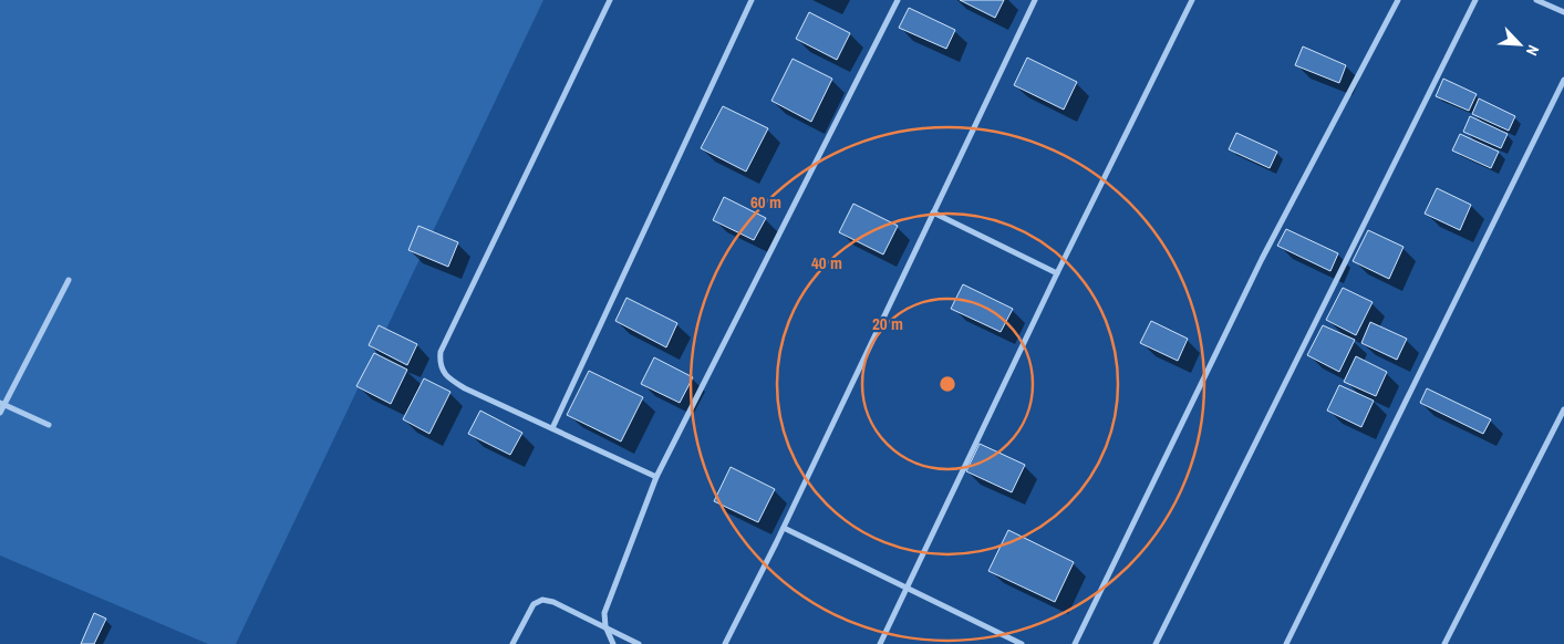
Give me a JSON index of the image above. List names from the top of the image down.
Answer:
{
  "north": "bottom right",
  "rings": ["60 m", "40 m", "20 m"]
}
